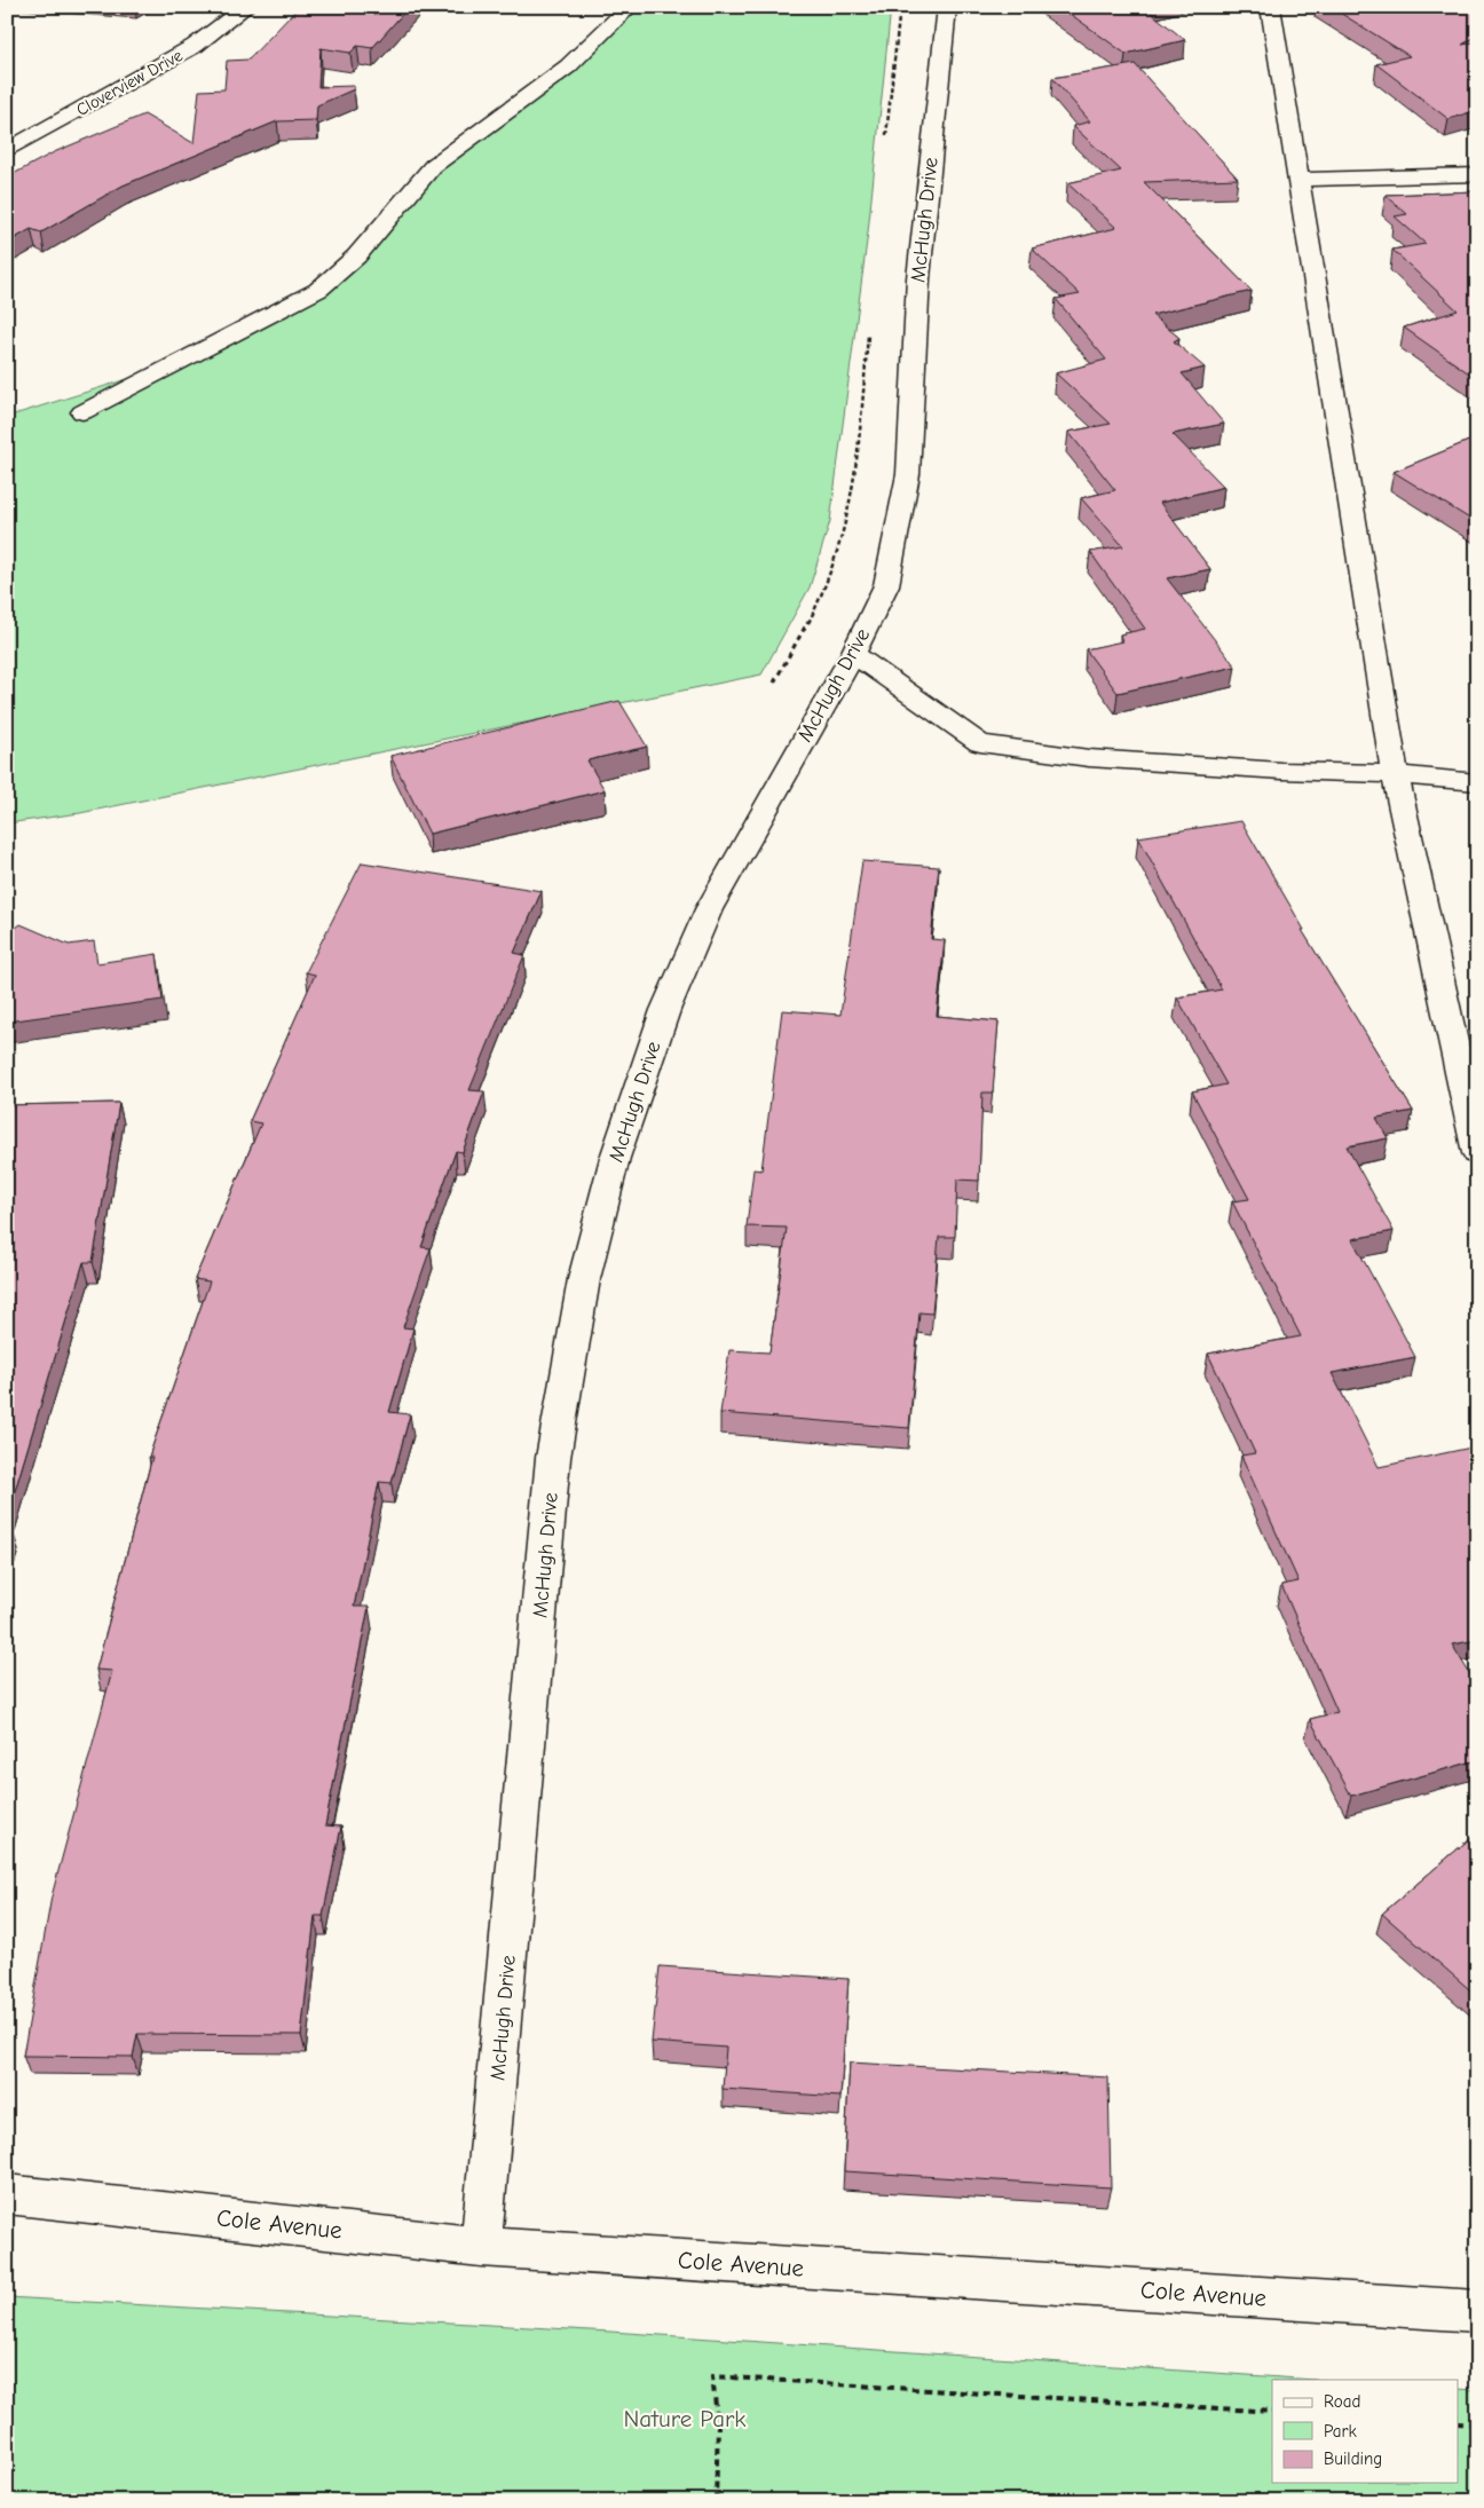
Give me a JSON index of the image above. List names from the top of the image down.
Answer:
{
  "streets": {
    "street": ["Cloverview Drive", "McHugh Drive", "Cole Avenue"]
  },
  "crossings": [
    ["McHugh Drive", "Cole Avenue"]
  ],
  "parks": ["Nature Park"],
  "legend": ["Road", "Park", "Building"]
}
